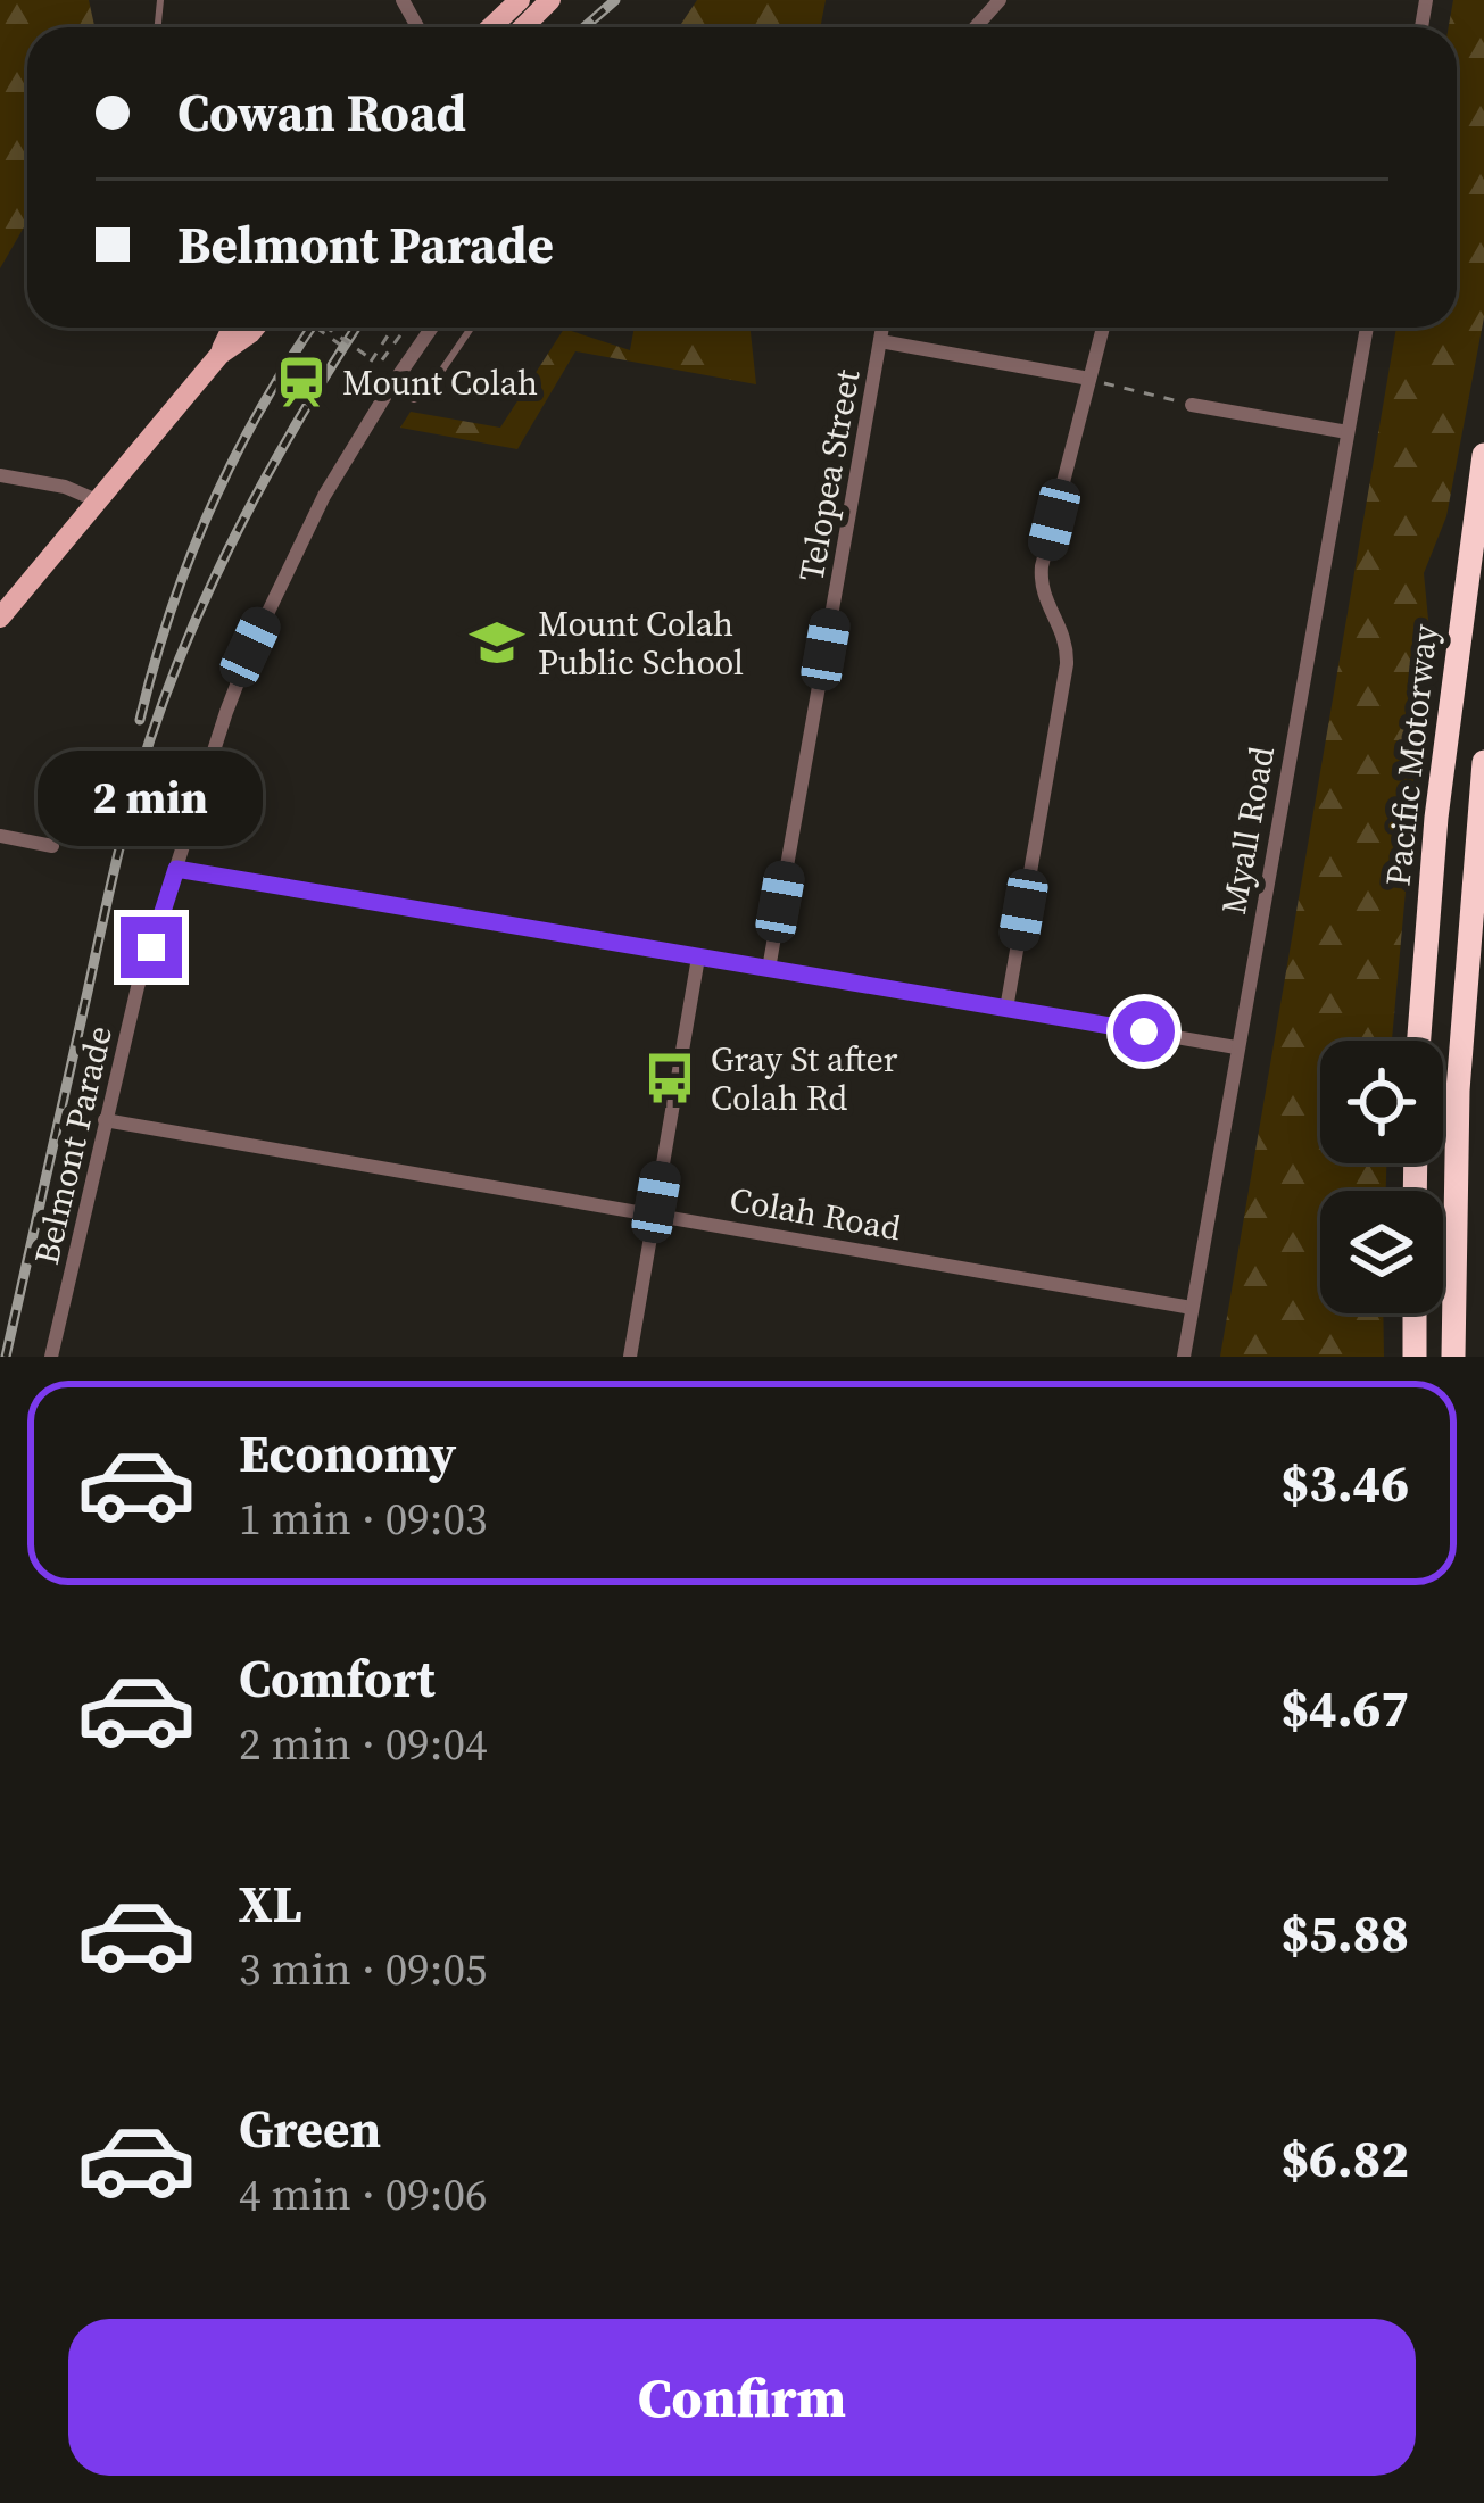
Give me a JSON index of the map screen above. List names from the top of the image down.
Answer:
{
  "streets": {
    "highway": ["Pacific Motorway"],
    "street": [
      "Telopea Street",
      "Myall Road",
      "Belmont Parade",
      "Colah Road"
    ]
  },
  "crossings": [
    ["Myall Road", "Colah Road"],
    ["Belmont Parade", "Colah Road"]
  ],
  "places": {
    "station": ["Mount Colah"],
    "school or university": ["Mount Colah Public School"],
    "bus stop": ["Gray St after Colah Rd"]
  },
  "page": {
    "banner": ["Cowan Road", "Belmont Parade"],
    "bubble": "2 min",
    "list": [
      {
        "name": "Economy",
        "note": "1 min · 09:03",
        "value": "$3.46"
      },
      {
        "name": "Comfort",
        "note": "2 min · 09:04",
        "value": "$4.67"
      },
      {
        "name": "XL",
        "note": "3 min · 09:05",
        "value": "$5.88"
      },
      {
        "name": "Green",
        "note": "4 min · 09:06",
        "value": "$6.82"
      }
    ],
    "buttons": "Confirm"
  }
}
